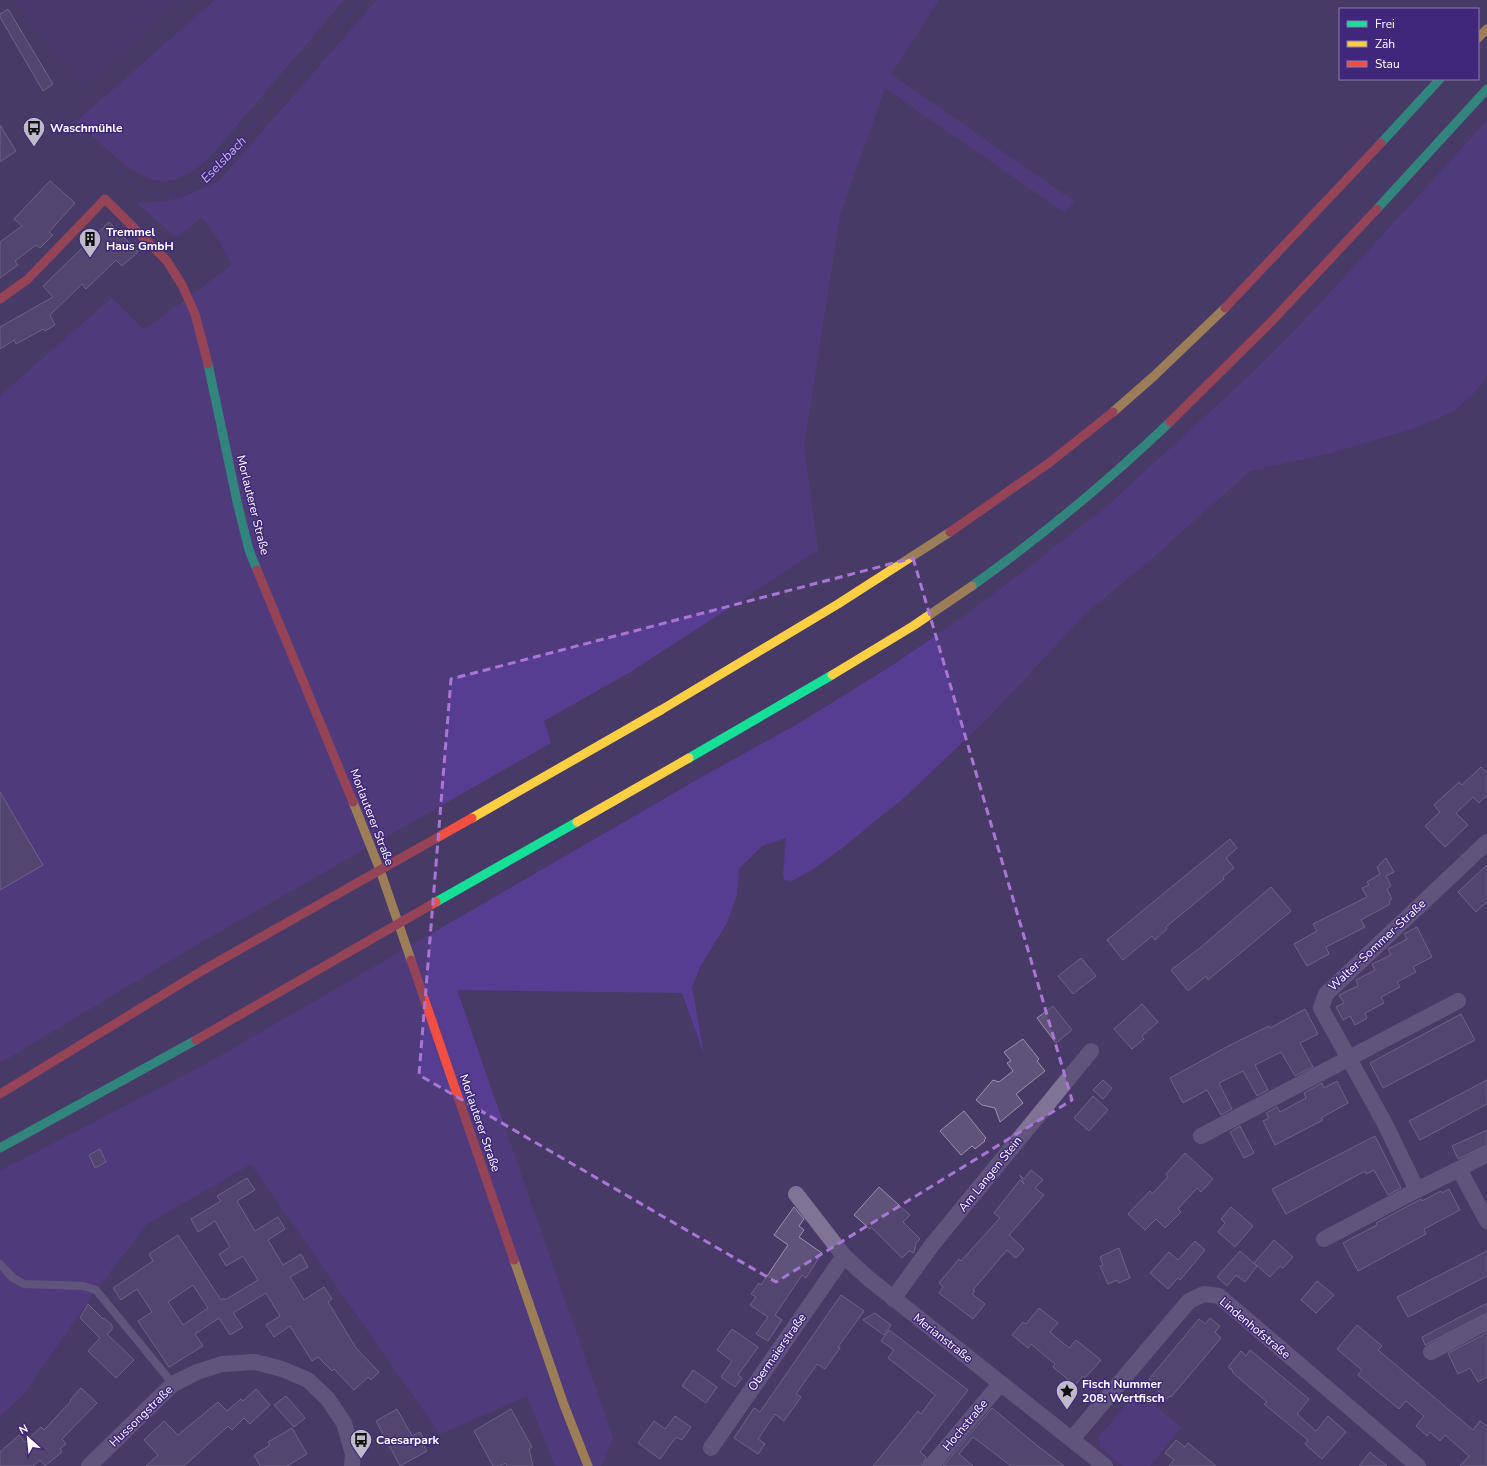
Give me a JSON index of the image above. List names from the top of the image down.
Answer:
{
  "streets": {
    "main road": ["Morlauterer Straße"],
    "street": [
      "Walter-Sommer-Straße",
      "Am Langen Stein",
      "Lindenhofstraße",
      "Merianstraße",
      "Obermaierstraße",
      "Hussongstraße",
      "Hochstraße"
    ]
  },
  "crossings": [
    ["Am Langen Stein", "Merianstraße"],
    ["Lindenhofstraße", "Merianstraße"],
    ["Merianstraße", "Obermaierstraße"],
    ["Merianstraße", "Hochstraße"]
  ],
  "water": ["Eselsbach"],
  "places": {
    "bus stop": ["Waschmühle", "Caesarpark"],
    "building": ["Tremmel Haus GmbH"],
    "place": ["Fisch Nummer 208: Wertfisch"]
  },
  "legend": ["Frei", "Zäh", "Stau"],
  "north": "top left"
}
